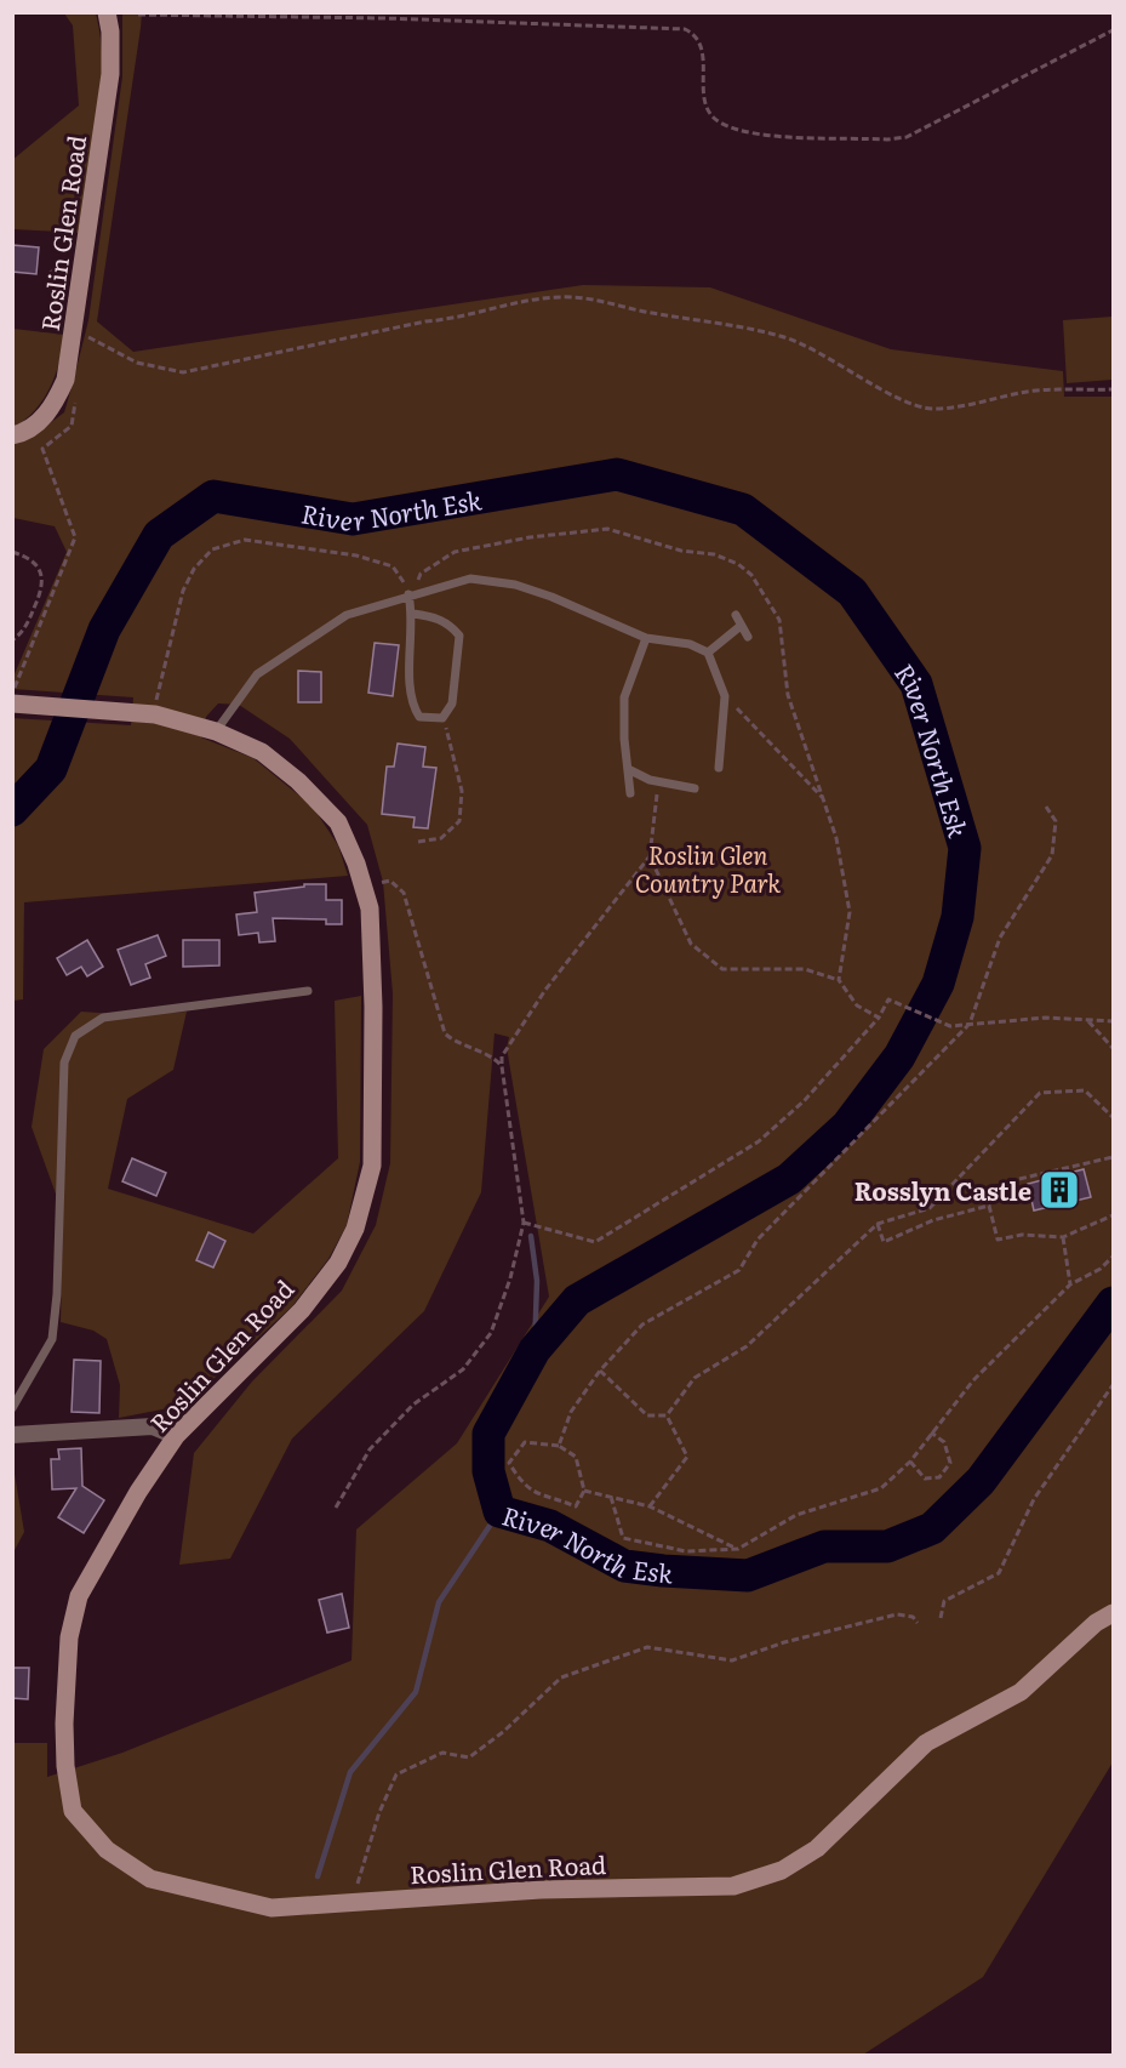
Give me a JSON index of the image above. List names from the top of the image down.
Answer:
{
  "streets": {
    "main road": ["Roslin Glen Road"]
  },
  "water": ["River North Esk"],
  "parks": ["Roslin Glen Country Park"],
  "places": {
    "building": ["Rosslyn Castle"]
  }
}
